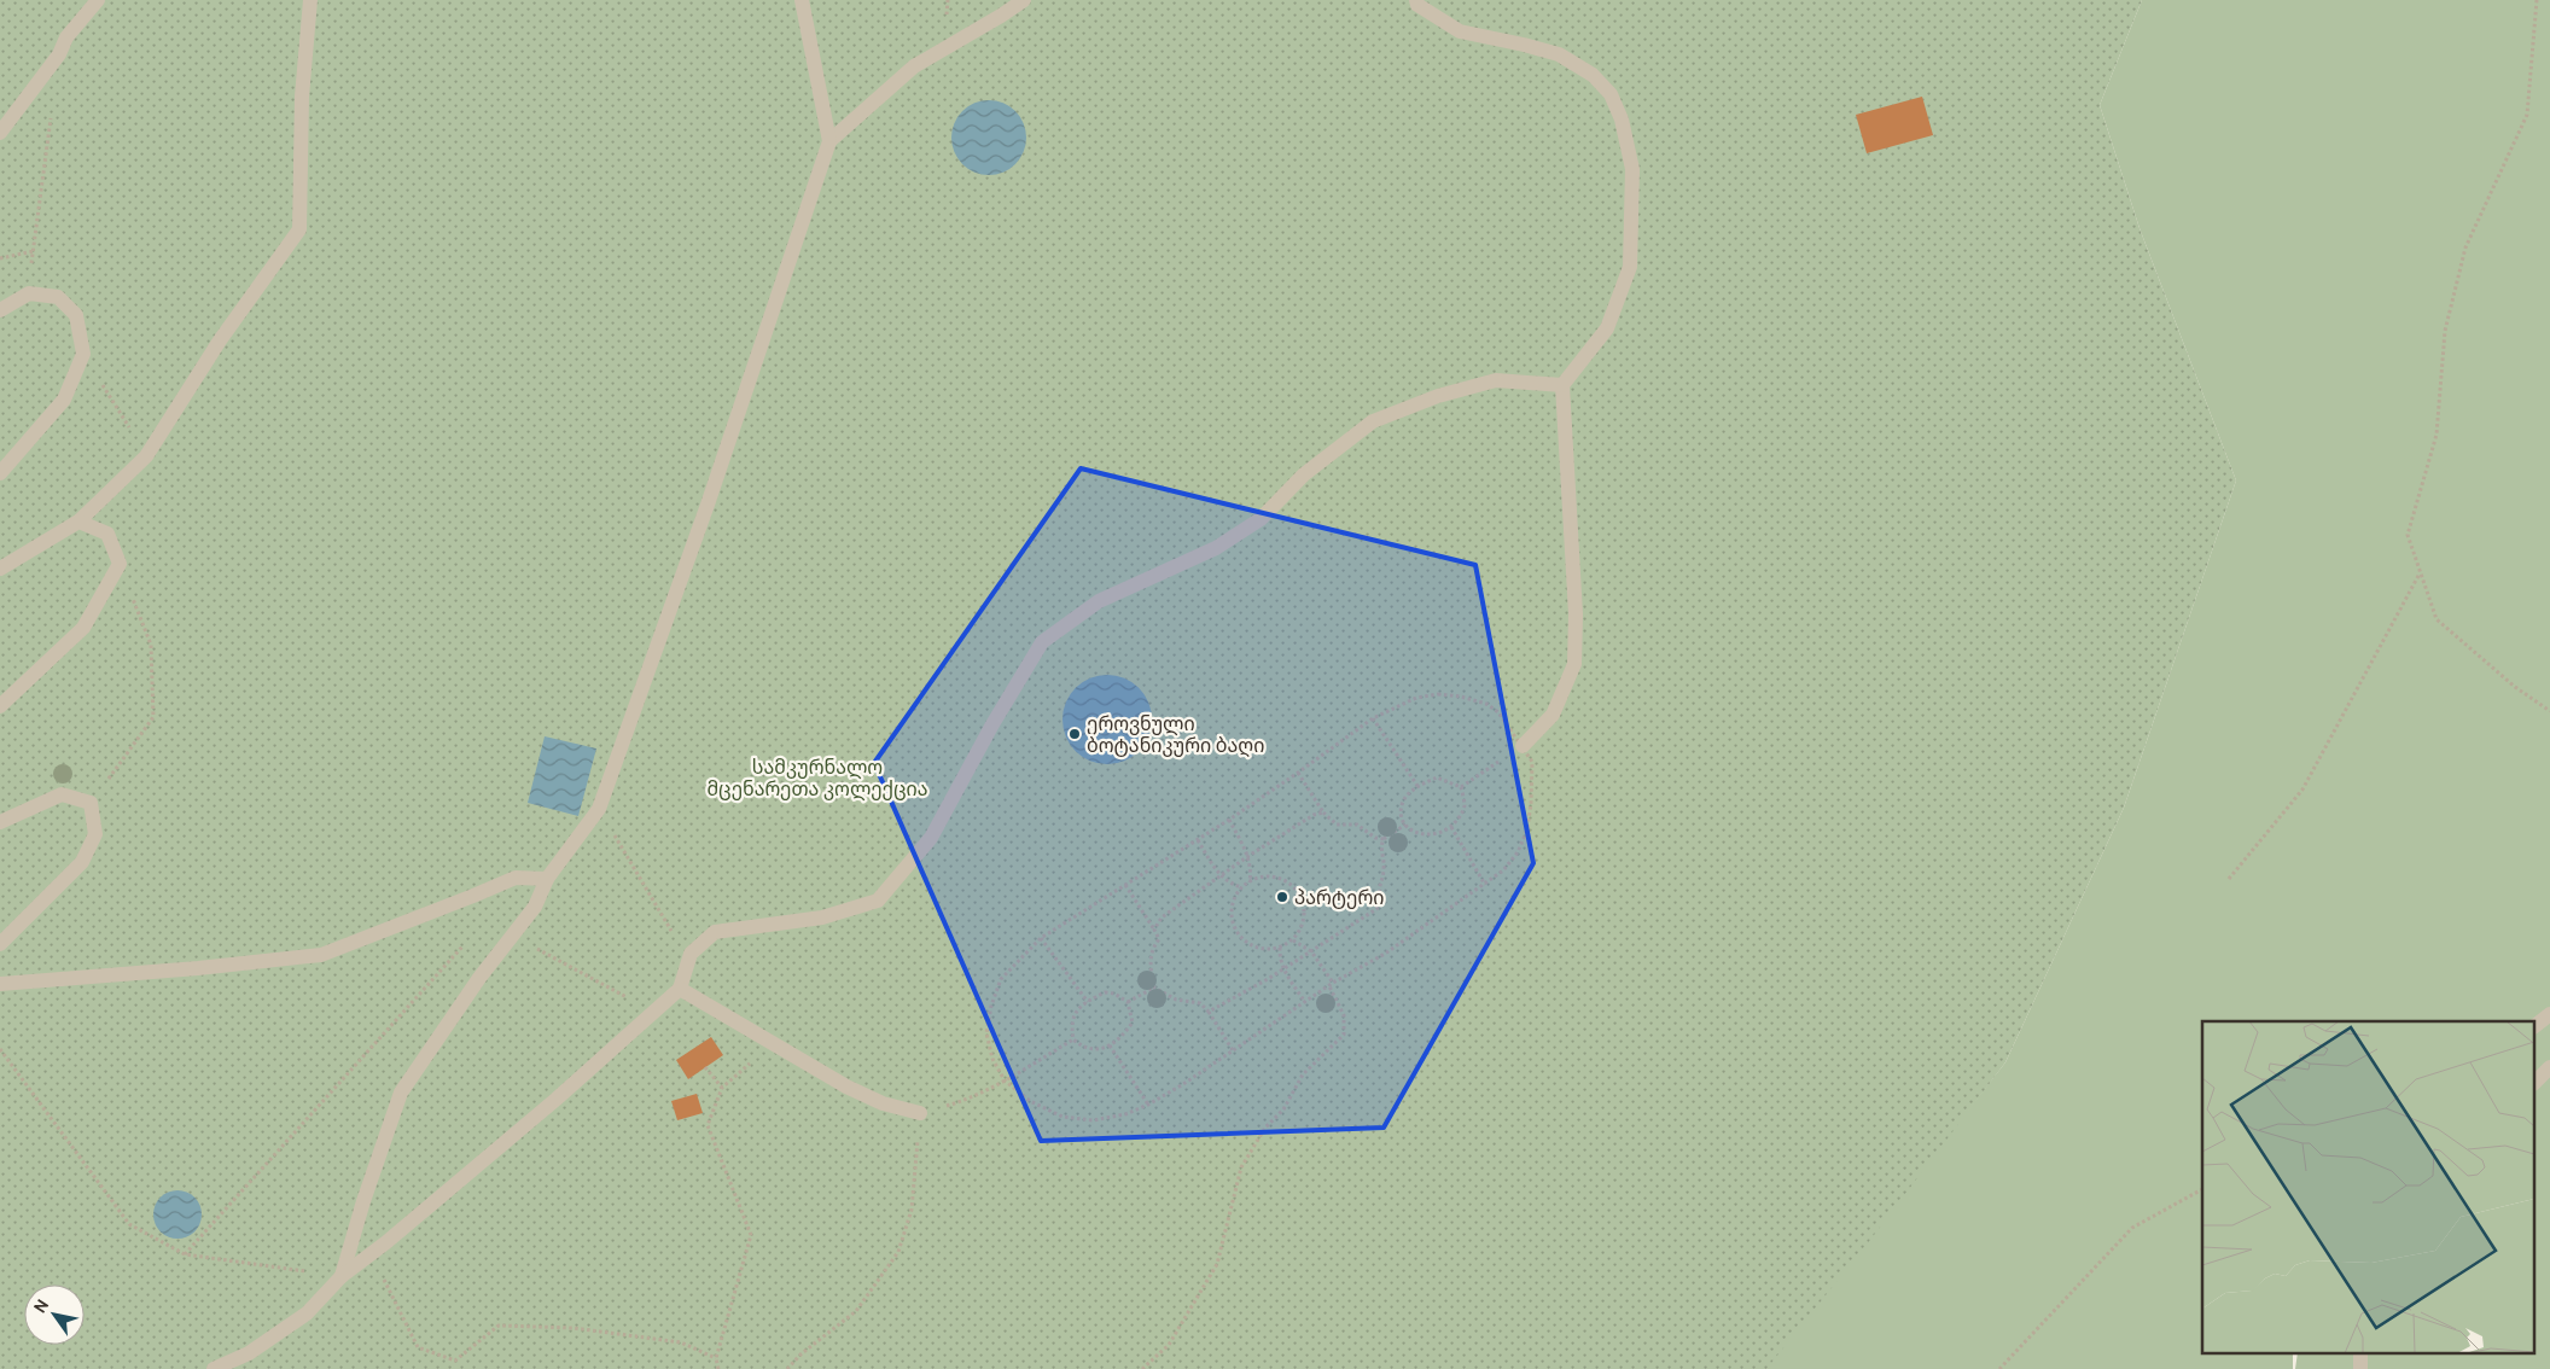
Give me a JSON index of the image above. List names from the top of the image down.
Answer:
{
  "parks": ["სამკურნალო მცენარეთა კოლექცია"],
  "places": ["ეროვნული ბოტანიკური ბაღი", "პარტერი"],
  "north": "top left"
}
